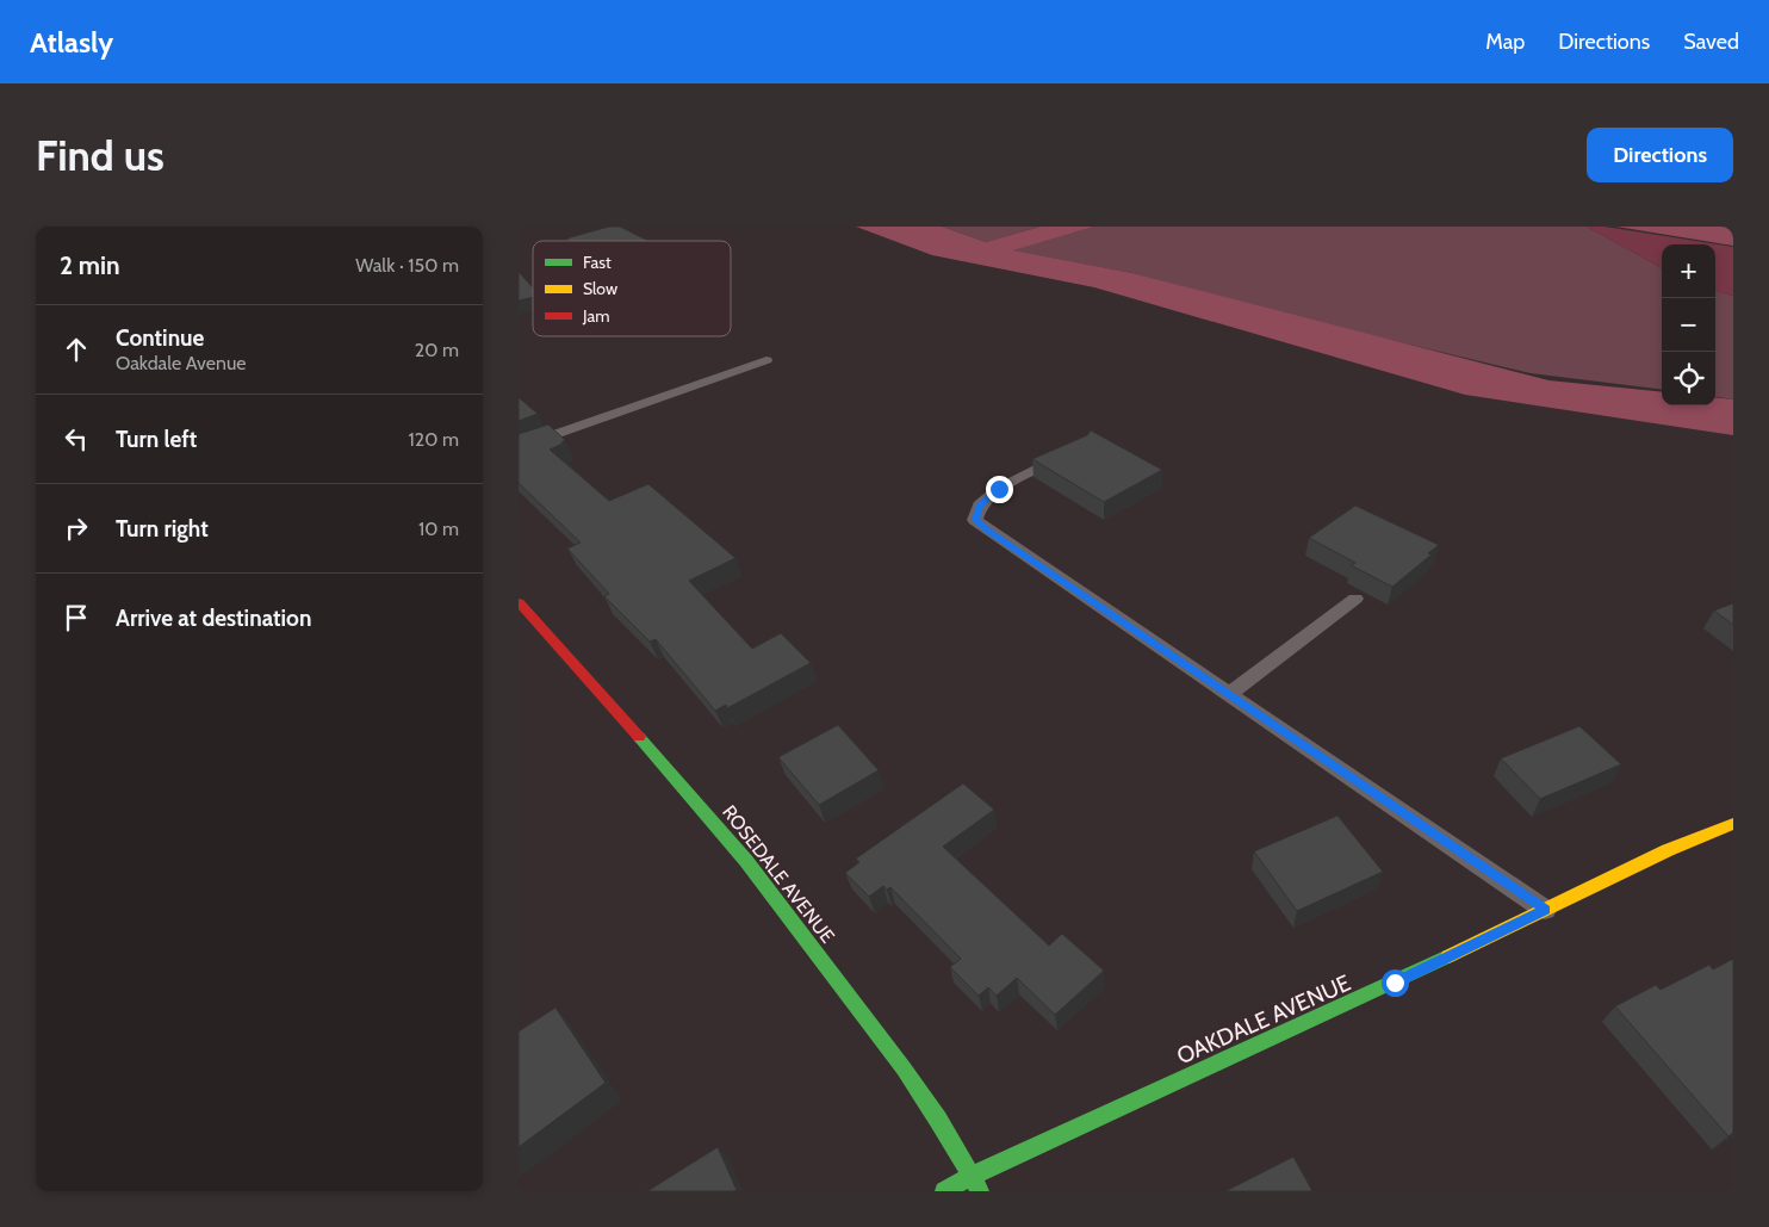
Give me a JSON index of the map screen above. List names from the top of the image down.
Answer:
{
  "streets": {
    "street": ["ROSEDALE AVENUE", "OAKDALE AVENUE"]
  },
  "crossings": [
    ["ROSEDALE AVENUE", "OAKDALE AVENUE"]
  ],
  "legend": ["Fast", "Slow", "Jam"],
  "page": {
    "header": "Atlasly",
    "nav": ["Map", "Directions", "Saved"],
    "buttons": "Directions",
    "title": "Find us",
    "heading": ["2 min", "Walk · 150 m"],
    "map_buttons": ["+", "−"],
    "list": [
      ["Continue", "Oakdale Avenue", "20 m"],
      ["Turn left", "120 m"],
      ["Turn right", "10 m"],
      "Arrive at destination"
    ]
  }
}
